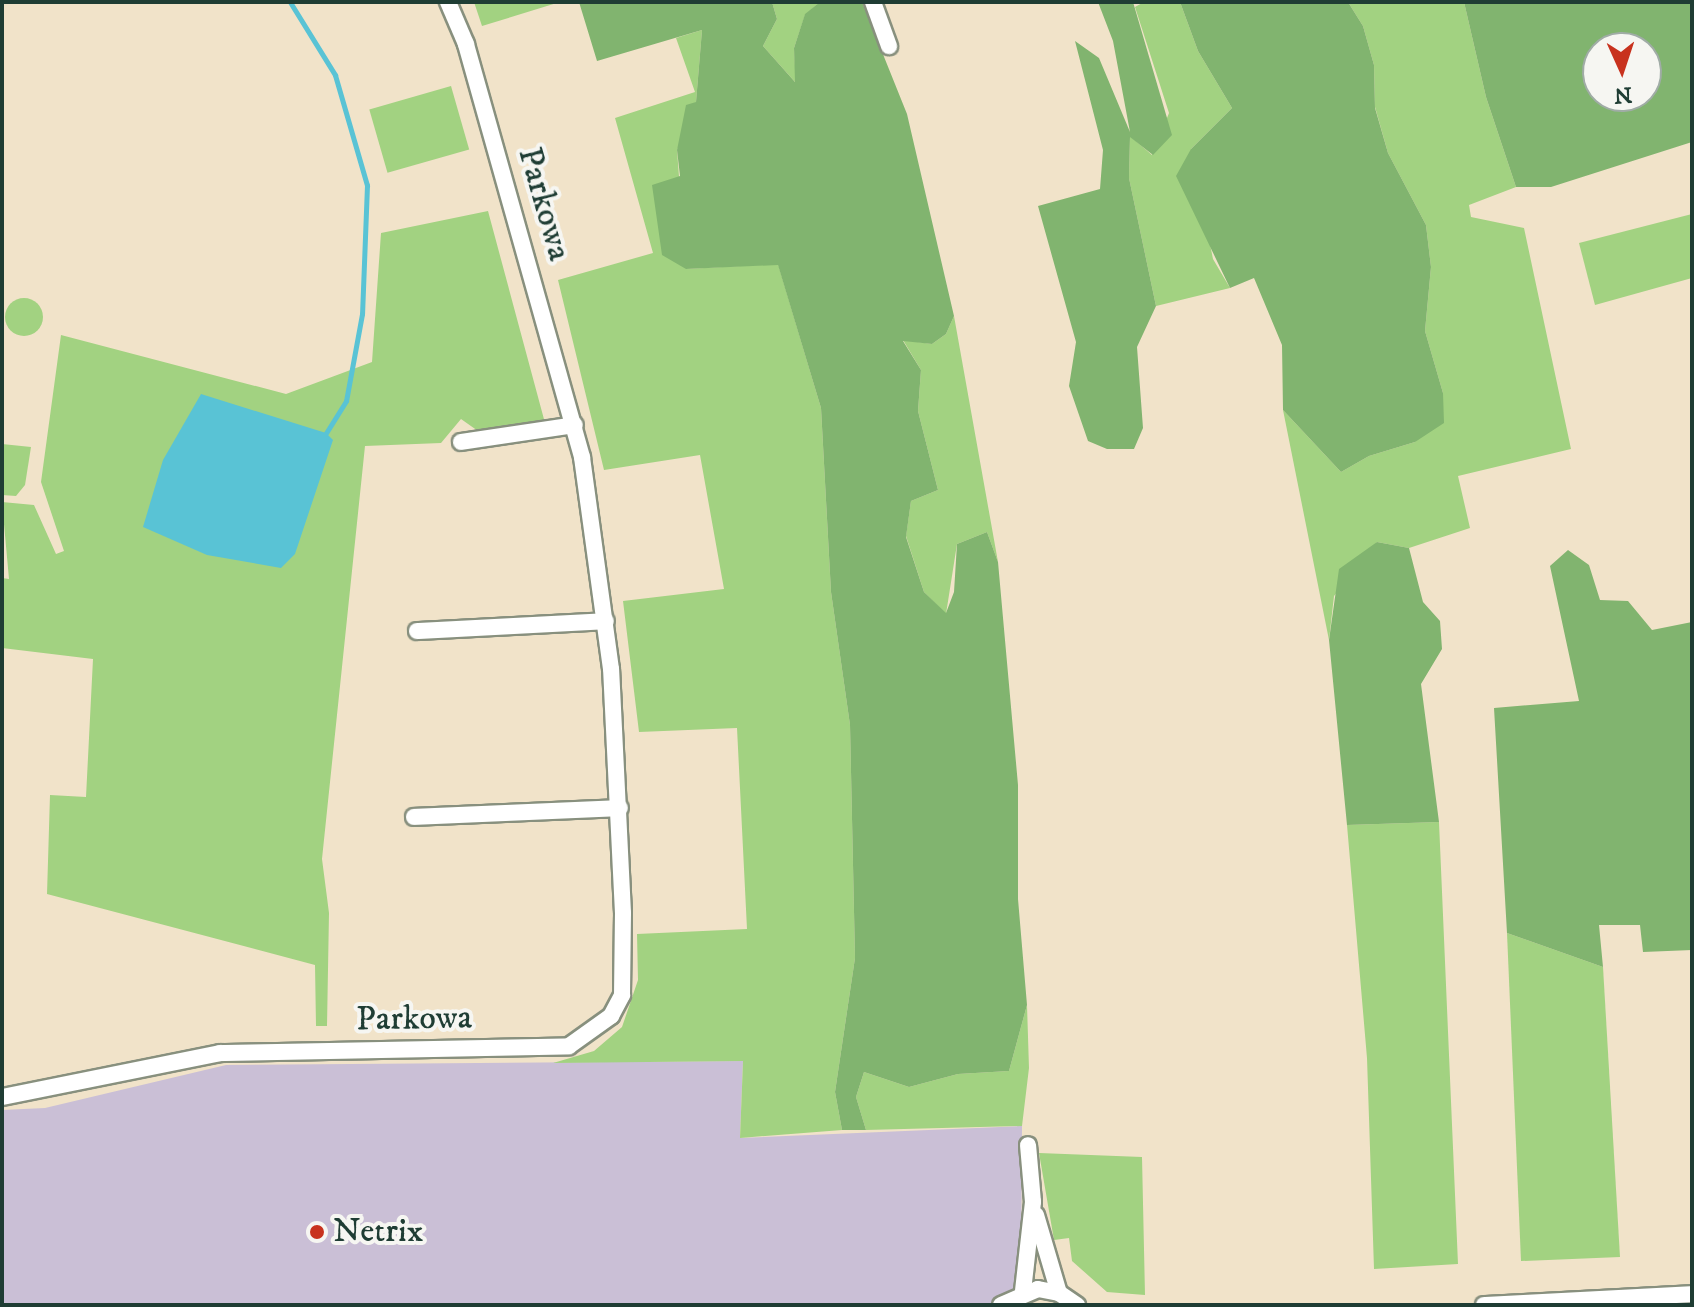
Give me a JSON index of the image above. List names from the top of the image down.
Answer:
{
  "streets": {
    "street": ["Parkowa"]
  },
  "places": ["Netrix"],
  "north": "bottom"
}
